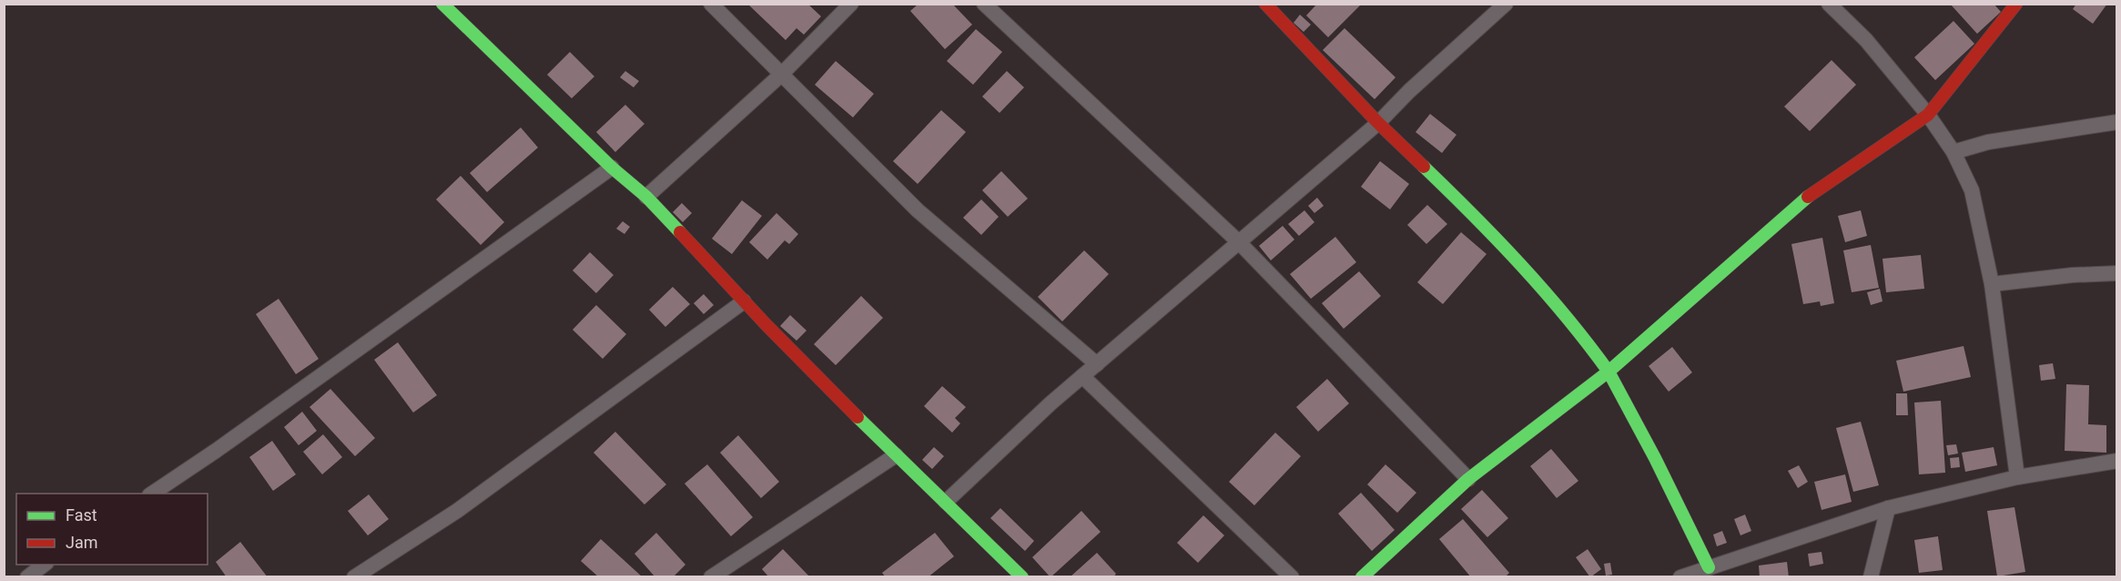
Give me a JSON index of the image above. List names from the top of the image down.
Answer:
{
  "legend": ["Fast", "Jam"]
}
